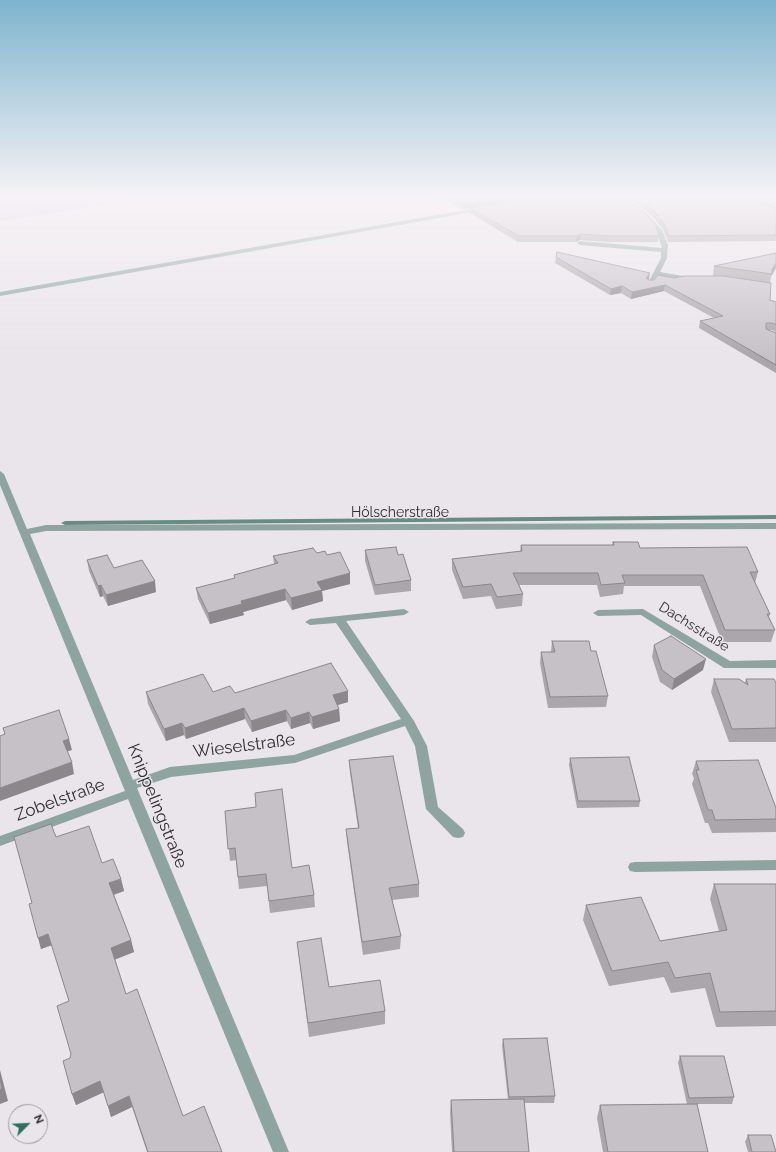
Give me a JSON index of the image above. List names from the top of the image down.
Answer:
{
  "streets": {
    "street": [
      "Hölscherstraße",
      "Dachsstraße",
      "Wieselstraße",
      "Zobelstraße",
      "Knippelingstraße"
    ]
  },
  "crossings": [
    ["Hölscherstraße", "Knippelingstraße"],
    ["Wieselstraße", "Zobelstraße"],
    ["Wieselstraße", "Knippelingstraße"],
    ["Zobelstraße", "Knippelingstraße"]
  ],
  "north": "top right"
}
